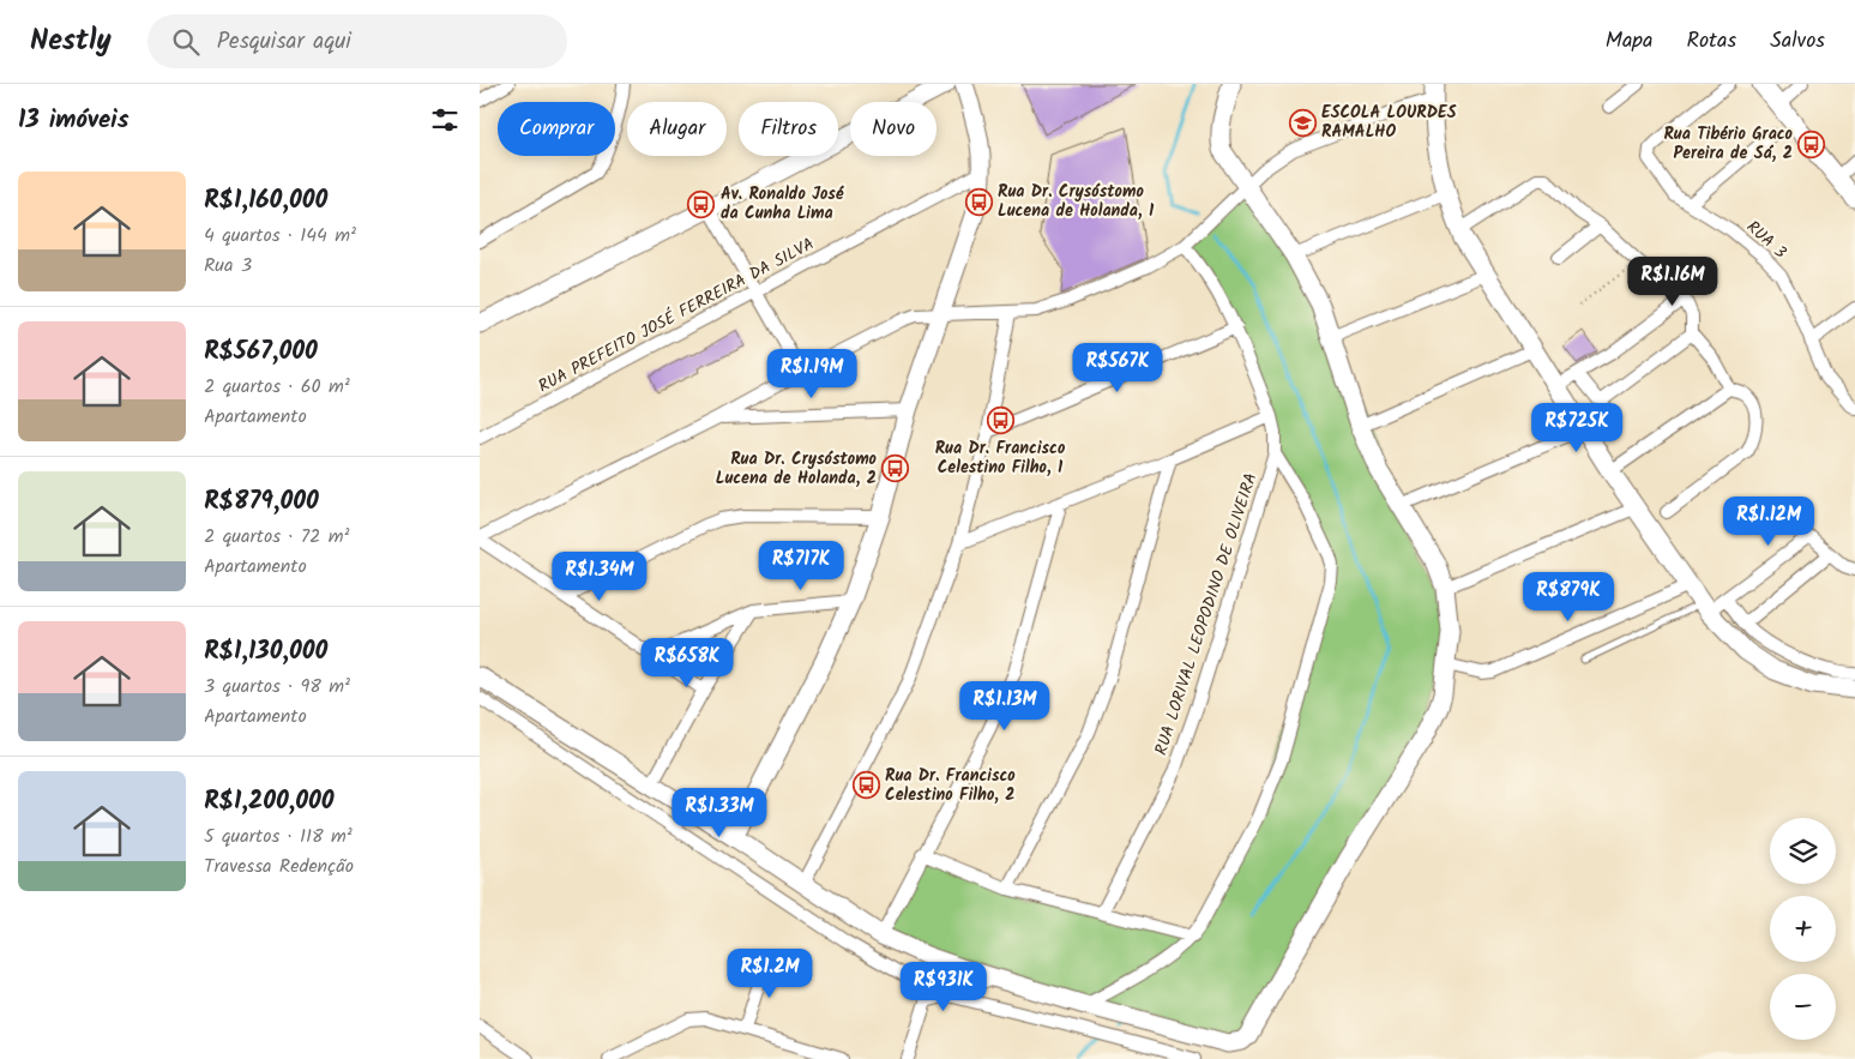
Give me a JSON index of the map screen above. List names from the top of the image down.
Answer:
{
  "streets": {
    "street": ["RUA 3", "RUA PREFEITO JOSÉ FERREIRA DA SILVA", "RUA LORIVAL LEOPODINO DE OLIVEIRA"]
  },
  "places": {
    "school or university": ["ESCOLA LOURDES RAMALHO"],
    "bus stop": [
      "Rua Tibério Graco Pereira de Sá, 2",
      "Rua Dr. Crysóstomo Lucena de Holanda, 1",
      "Av. Ronaldo José da Cunha Lima",
      "Rua Dr. Francisco Celestino Filho, 1",
      "Rua Dr. Crysóstomo Lucena de Holanda, 2",
      "Rua Dr. Francisco Celestino Filho, 2"
    ]
  },
  "page": {
    "header": "Nestly",
    "search": "Pesquisar aqui",
    "nav": ["Mapa", "Rotas", "Salvos"],
    "heading": "13 imóveis",
    "chip": [
      "Comprar",
      "Alugar",
      "Filtros",
      "Novo"
    ],
    "list": [
      {
        "name": "R$1,160,000",
        "note": "4 quartos · 144 m² · Rua 3"
      },
      {
        "name": "R$567,000",
        "note": "2 quartos · 60 m² · Apartamento"
      },
      {
        "name": "R$879,000",
        "note": "2 quartos · 72 m² · Apartamento"
      },
      {
        "name": "R$1,130,000",
        "note": "3 quartos · 98 m² · Apartamento"
      },
      {
        "name": "R$1,200,000",
        "note": "5 quartos · 118 m² · Travessa Redenção"
      }
    ],
    "price": [
      "R$1.16M",
      "R$567K",
      "R$1.19M",
      "R$725K",
      "R$1.12M",
      "R$717K",
      "R$1.34M",
      "R$879K",
      "R$658K",
      "R$1.13M",
      "R$1.33M",
      "R$1.2M",
      "R$931K"
    ],
    "map_buttons": ["+", "−"]
  }
}
